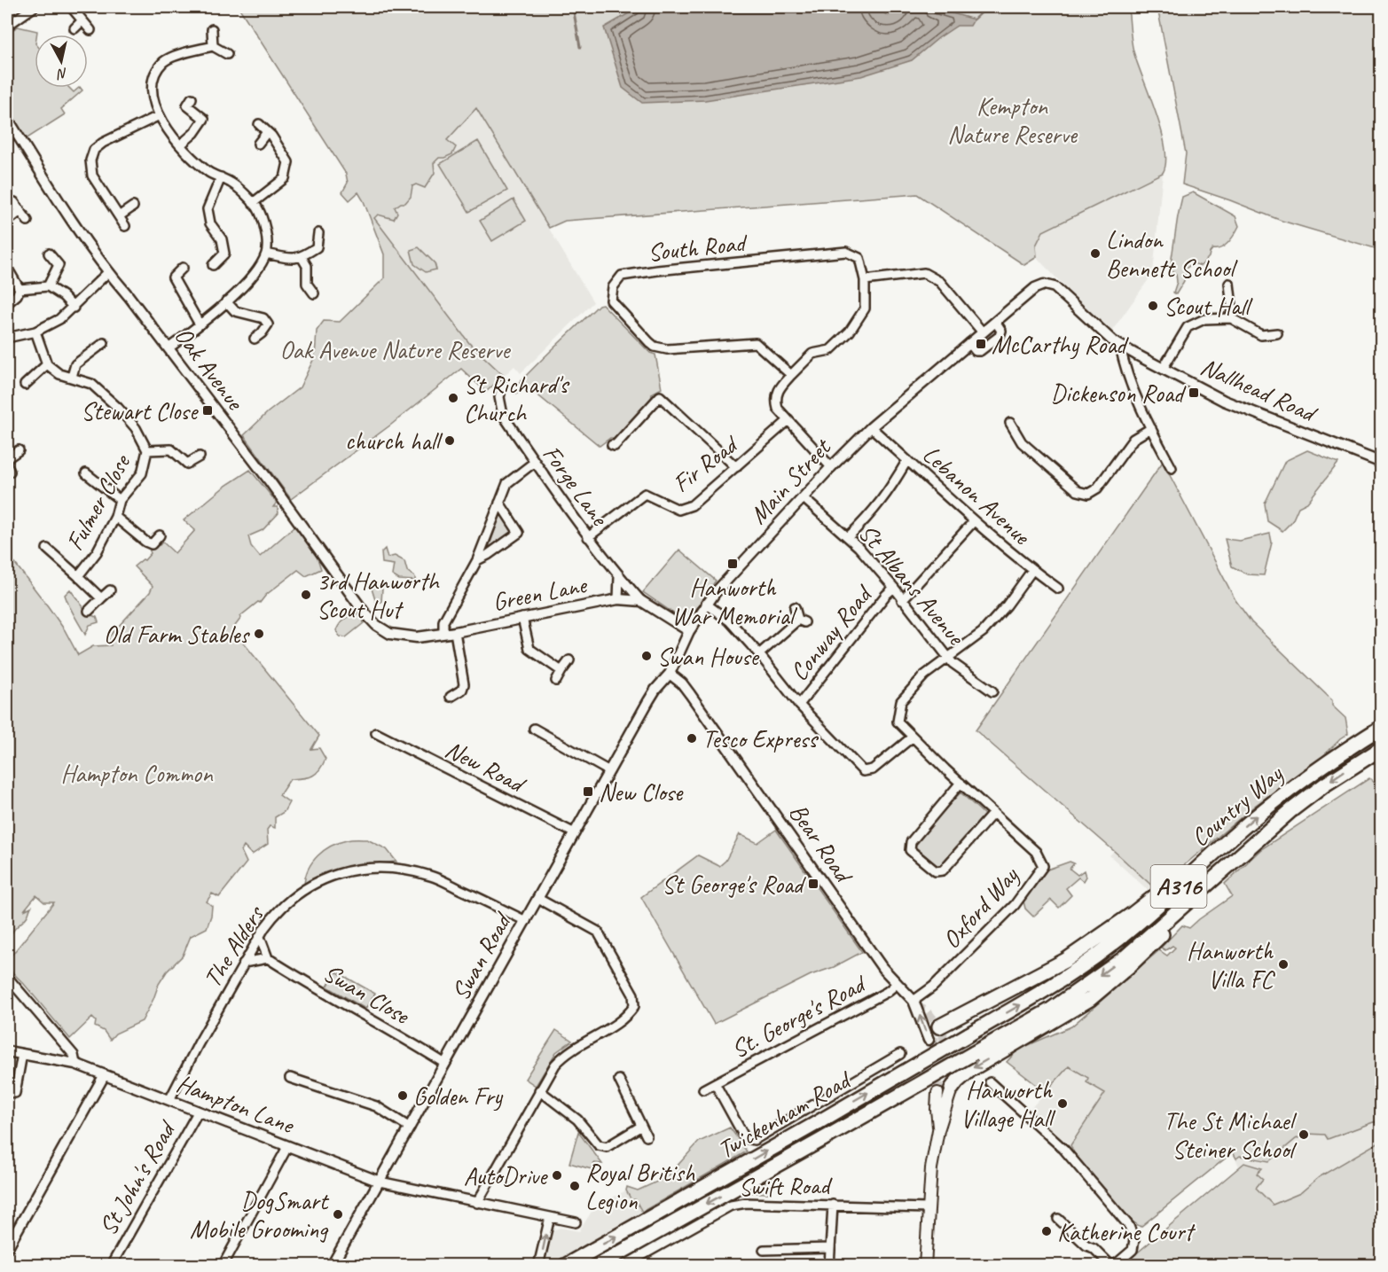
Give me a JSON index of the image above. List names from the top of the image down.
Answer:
{
  "streets": {
    "highway": ["Country Way", "A316", "Twickenham Road"],
    "street": [
      "South Road",
      "Oak Avenue",
      "Nallhead Road",
      "Fir Road",
      "Main Street",
      "Forge Lane",
      "Lebanon Avenue",
      "Fulmer Close",
      "St Albans Avenue",
      "Green Lane",
      "Conway Road",
      "New Road",
      "Bear Road",
      "Oxford Way",
      "The Alders",
      "Swan Road",
      "Swan Close",
      "St. George's Road",
      "Hampton Lane",
      "St John's Road",
      "Swift Road"
    ]
  },
  "crossings": [
    ["South Road", "Fir Road"],
    ["South Road", "Main Street"],
    ["Oak Avenue", "Green Lane"],
    ["Nallhead Road", "Main Street"],
    ["Fir Road", "Forge Lane"],
    ["Main Street", "Lebanon Avenue"],
    ["Main Street", "St Albans Avenue"],
    ["Main Street", "Green Lane"],
    ["Main Street", "Conway Road"],
    ["Main Street", "Bear Road"],
    ["Main Street", "Swan Road"],
    ["Forge Lane", "Green Lane"],
    ["St Albans Avenue", "Conway Road"],
    ["St Albans Avenue", "Oxford Way"],
    ["New Road", "Swan Road"],
    ["Country Way", "Twickenham Road"],
    ["Bear Road", "Oxford Way"],
    ["Bear Road", "Swan Road"],
    ["Bear Road", "St. George's Road"],
    ["The Alders", "Swan Road"],
    ["The Alders", "Hampton Lane"],
    ["Swan Road", "Swan Close"],
    ["Swan Road", "Hampton Lane"],
    ["Hampton Lane", "St John's Road"]
  ],
  "parks": ["Kempton Nature Reserve", "Oak Avenue Nature Reserve", "Hampton Common"],
  "places": {
    "other": [
      "Lindon Bennett School",
      "Scout Hall",
      "St Richard's Church",
      "church hall",
      "3rd Hanworth Scout Hut",
      "Old Farm Stables",
      "Swan House",
      "Tesco Express",
      "Hanworth Villa FC",
      "Golden Fry",
      "Hanworth Village Hall",
      "The St Michael Steiner School",
      "AutoDrive",
      "Royal British Legion",
      "DogSmart Mobile Grooming",
      "Katherine Court"
    ],
    "transit": [
      "McCarthy Road",
      "Dickenson Road",
      "Stewart Close",
      "Hanworth War Memorial",
      "New Close",
      "St George's Road"
    ]
  },
  "north": "bottom"
}
